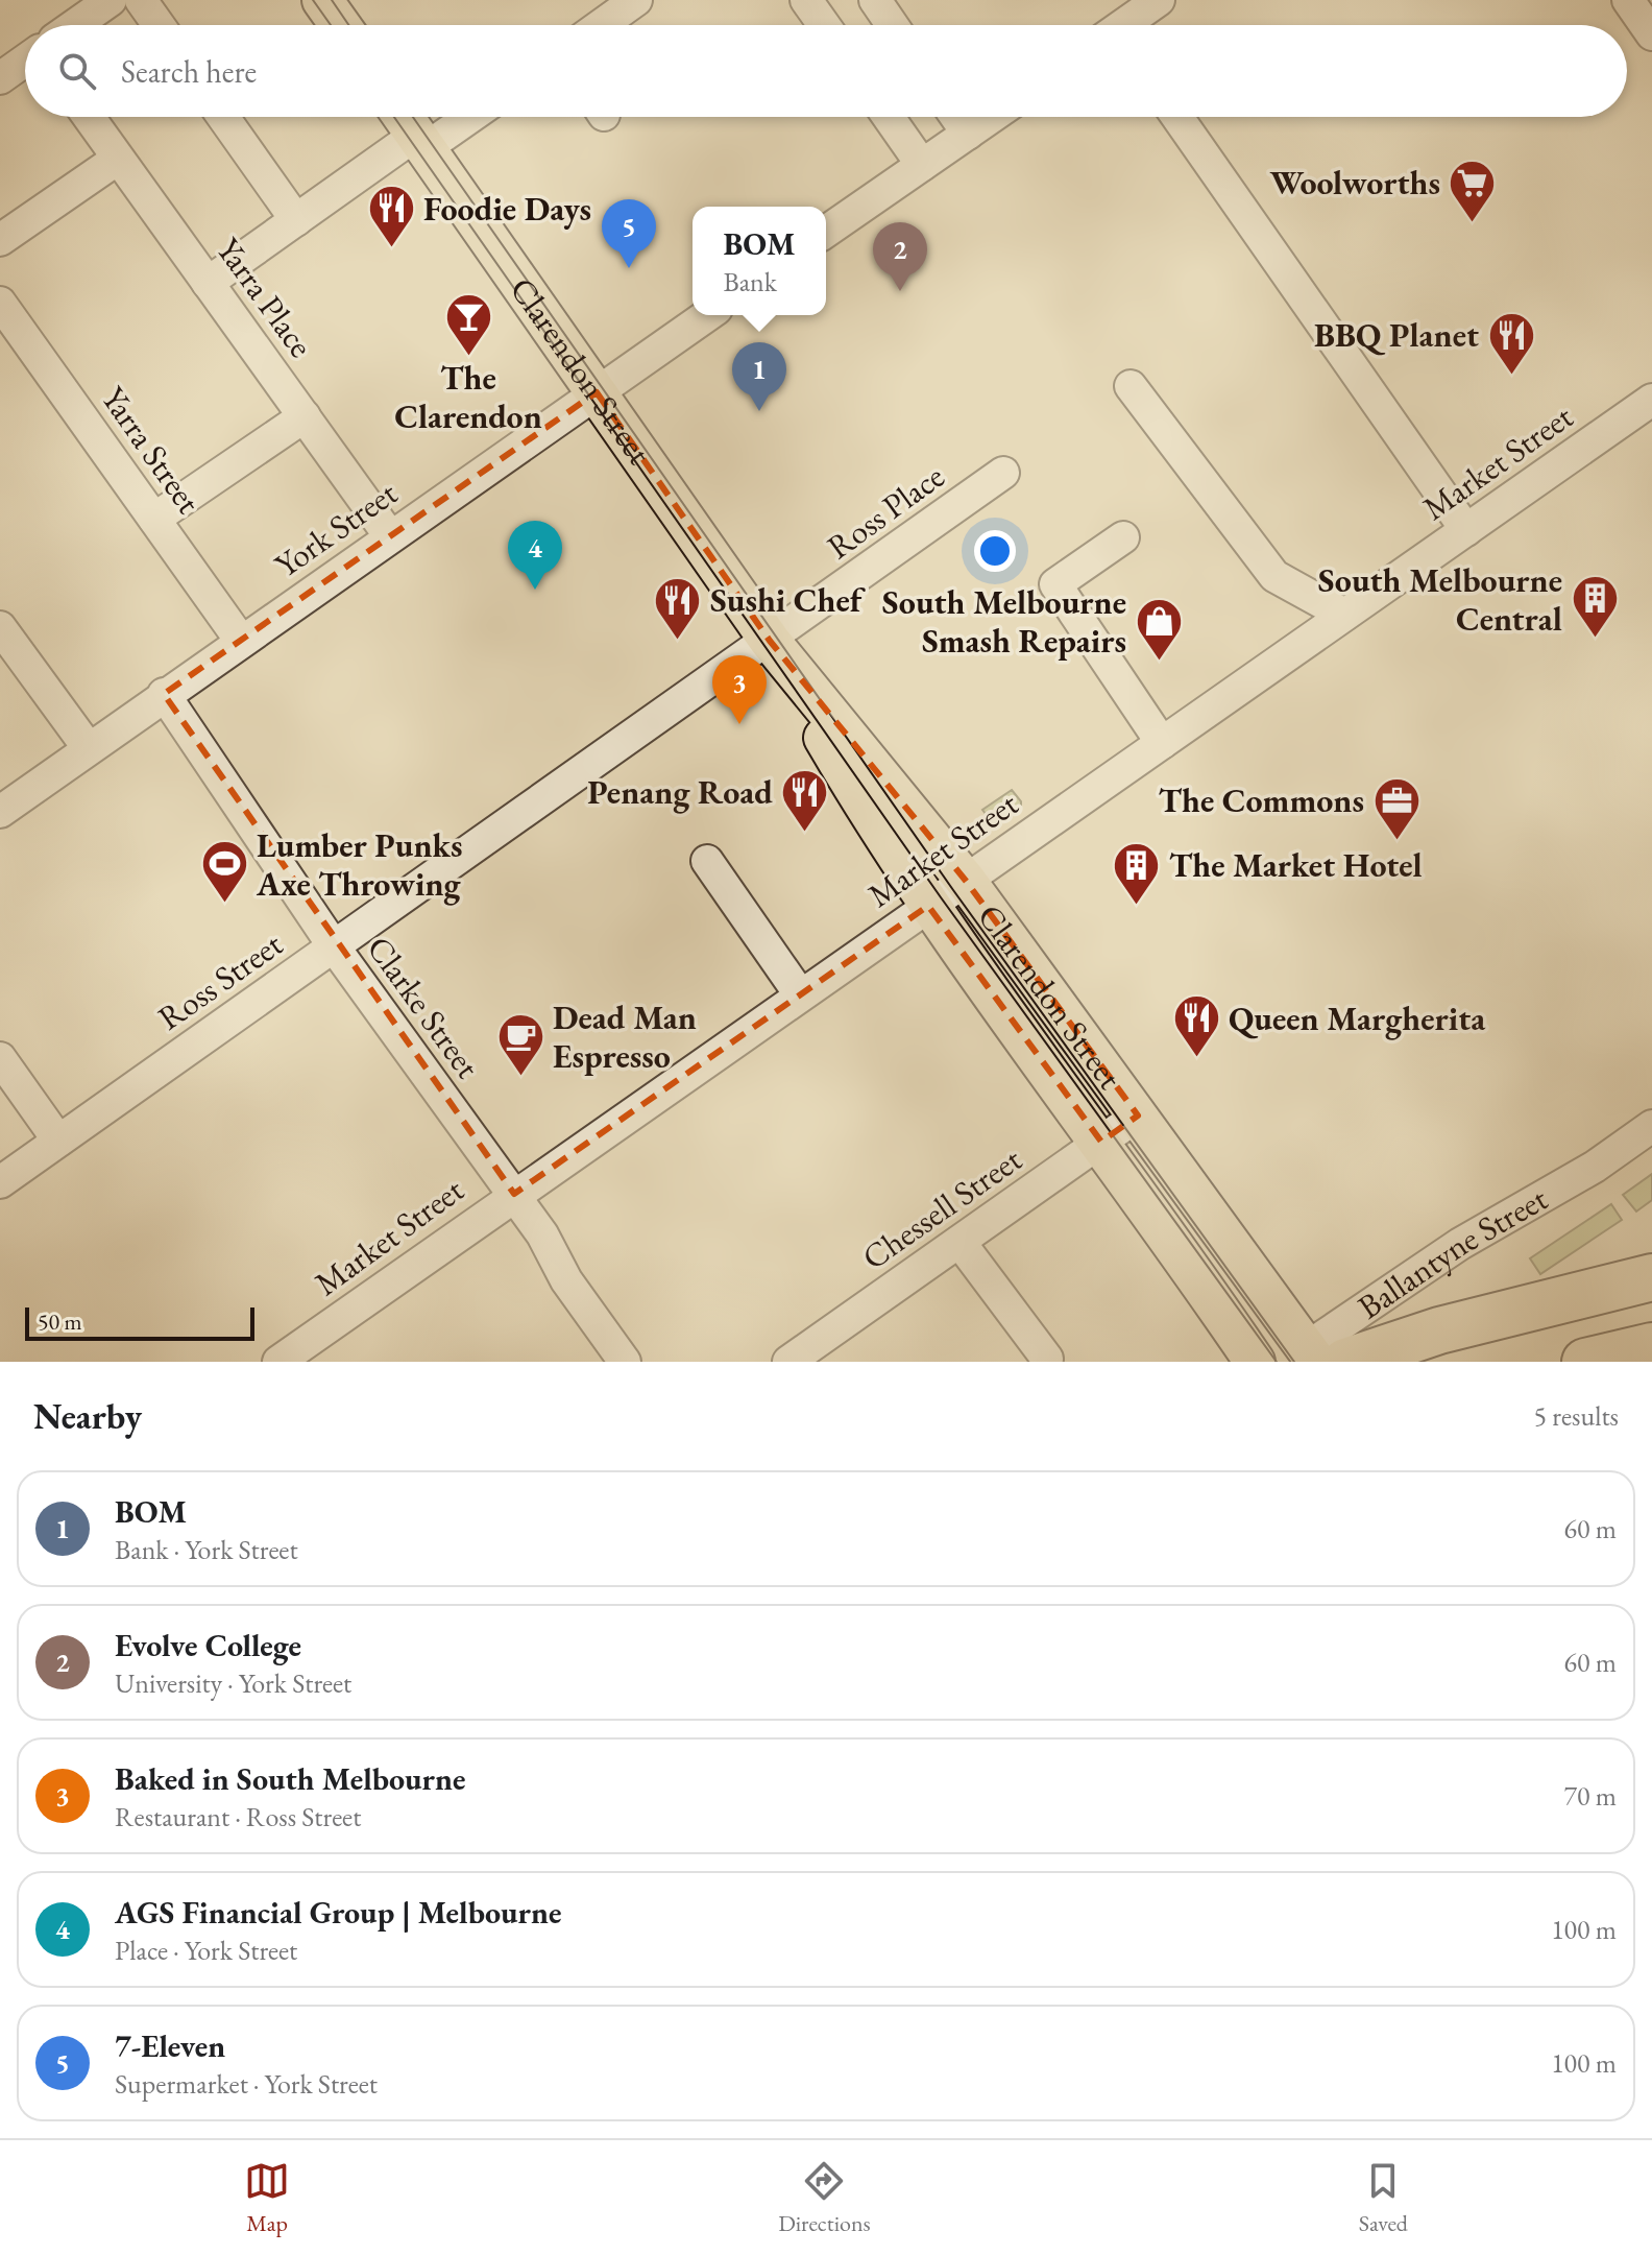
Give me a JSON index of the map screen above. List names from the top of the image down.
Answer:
{
  "streets": {
    "main road": ["Clarendon Street"],
    "street": [
      "Yarra Place",
      "Yarra Street",
      "Market Street",
      "Ross Place",
      "York Street",
      "Ross Street",
      "Clarke Street",
      "Chessell Street",
      "Ballantyne Street"
    ]
  },
  "crossings": [
    ["Yarra Place", "York Street"],
    ["Clarendon Street", "Market Street"],
    ["Clarendon Street", "Ross Place"],
    ["Clarendon Street", "York Street"],
    ["Clarendon Street", "Ross Street"],
    ["Clarendon Street", "Chessell Street"],
    ["Clarendon Street", "Ballantyne Street"],
    ["Yarra Street", "York Street"],
    ["Market Street", "Clarke Street"],
    ["Ross Place", "Ross Street"],
    ["York Street", "Clarke Street"],
    ["Ross Street", "Clarke Street"]
  ],
  "places": {
    "supermarket": ["Woolworths"],
    "restaurant": [
      "Foodie Days",
      "BBQ Planet",
      "Sushi Chef",
      "Penang Road",
      "Queen Margherita"
    ],
    "bar": ["The Clarendon"],
    "building": ["South Melbourne Central", "The Market Hotel"],
    "shop": ["South Melbourne Smash Repairs"],
    "office": ["The Commons"],
    "sports": ["Lumber Punks Axe Throwing"],
    "cafe": ["Dead Man Espresso"]
  },
  "scale_bar": "50 m",
  "page": {
    "search": "Search here",
    "pins": [
      "5",
      "2",
      "1",
      "4",
      "3"
    ],
    "popup": ["BOM", "Bank"],
    "scale": "50 m",
    "heading": ["Nearby", "5 results"],
    "list": [
      {
        "mark": "1",
        "name": "BOM",
        "note": "Bank · York Street",
        "value": "60 m"
      },
      {
        "mark": "2",
        "name": "Evolve College",
        "note": "University · York Street",
        "value": "60 m"
      },
      {
        "mark": "3",
        "name": "Baked in South Melbourne",
        "note": "Restaurant · Ross Street",
        "value": "70 m"
      },
      {
        "mark": "4",
        "name": "AGS Financial Group | Melbourne",
        "note": "Place · York Street",
        "value": "100 m"
      },
      {
        "mark": "5",
        "name": "7-Eleven",
        "note": "Supermarket · York Street",
        "value": "100 m"
      }
    ],
    "nav": ["Map", "Directions", "Saved"]
  }
}
